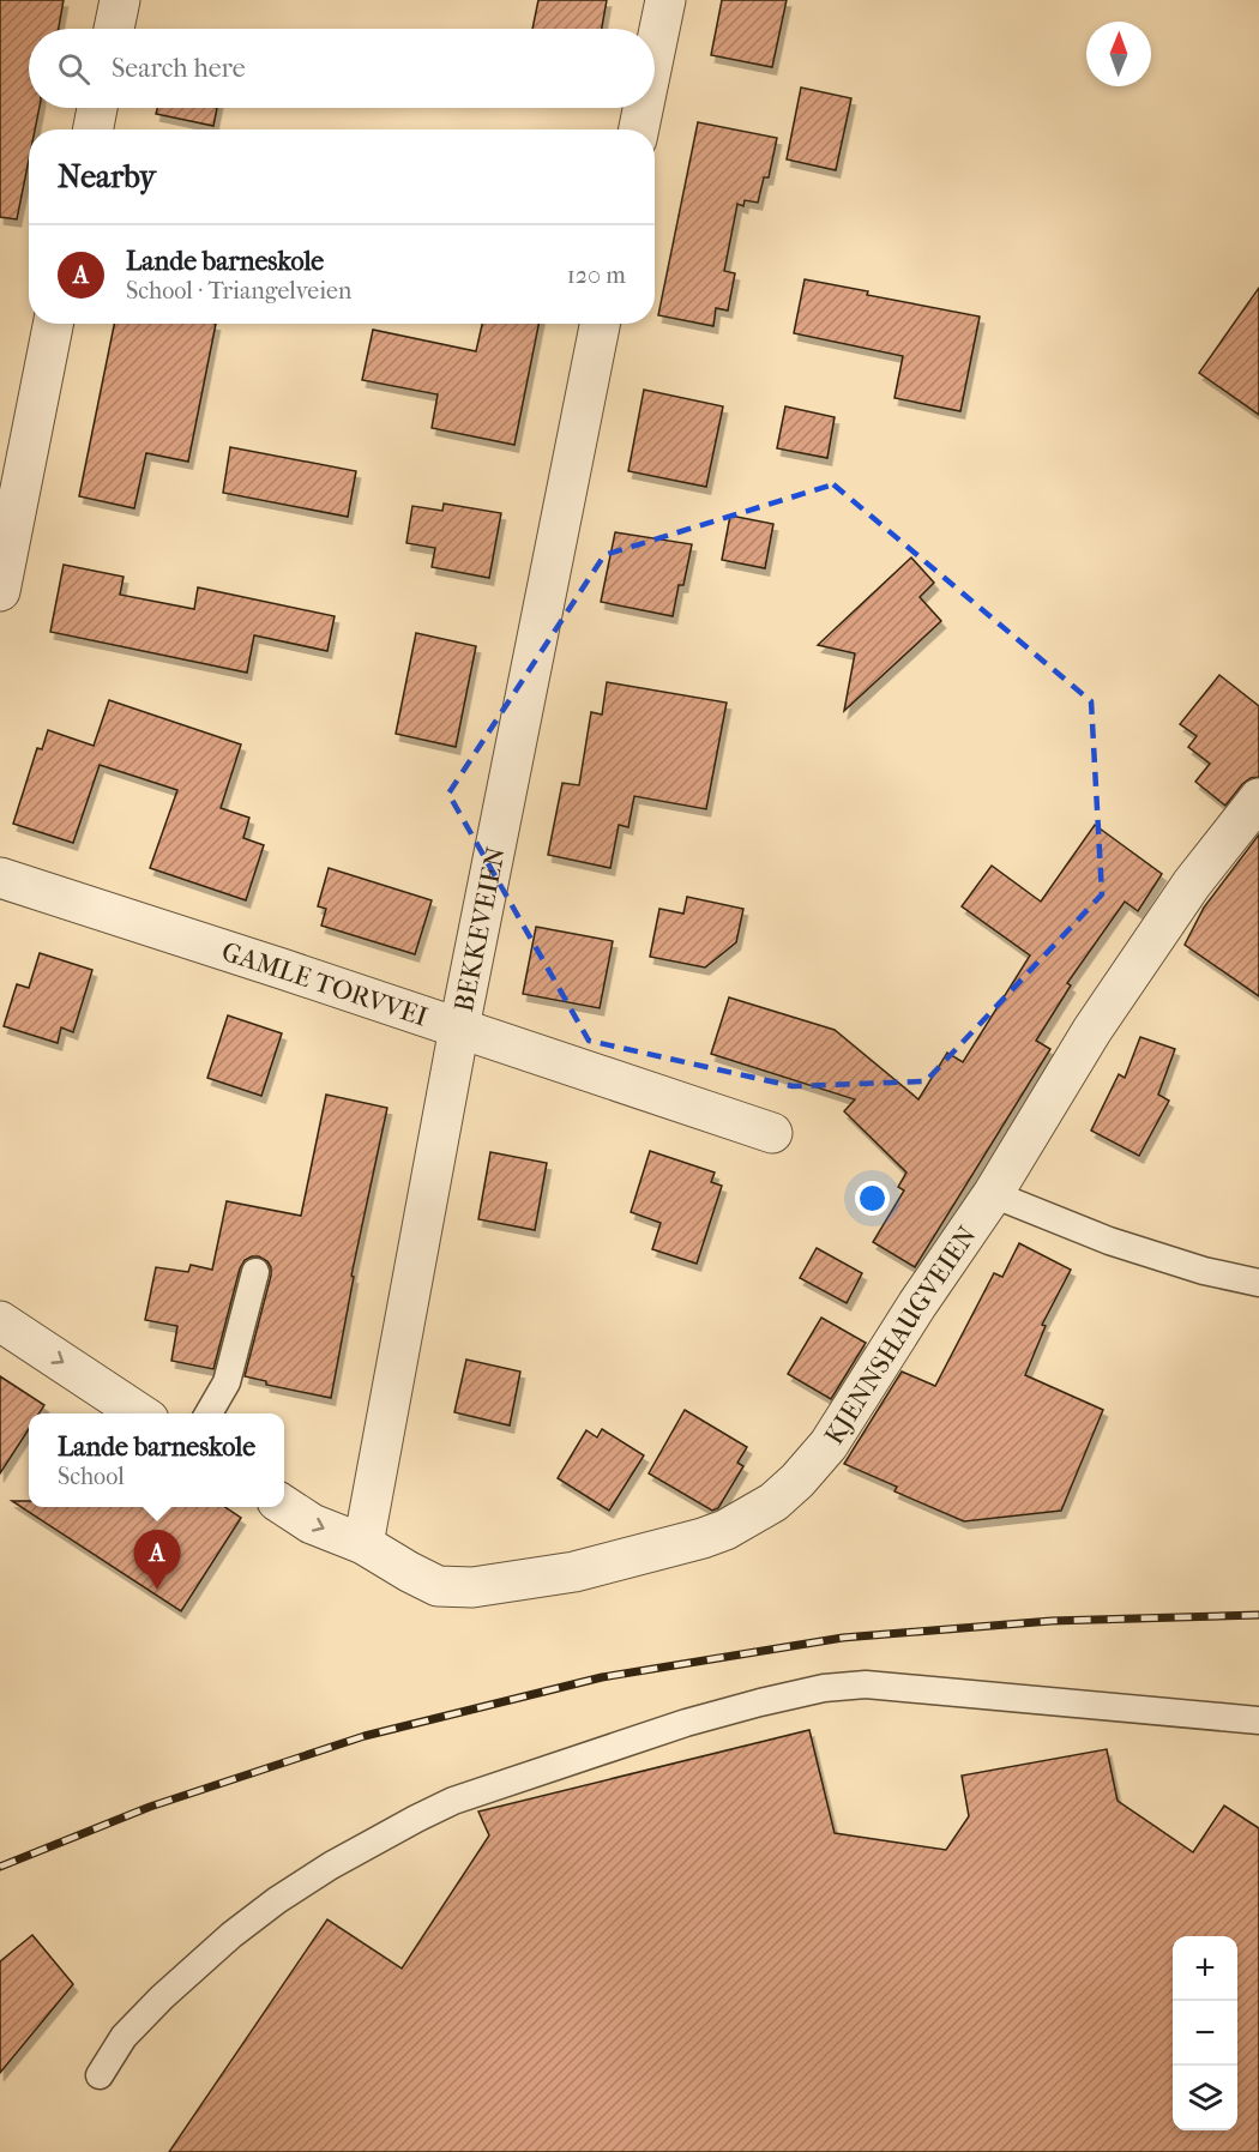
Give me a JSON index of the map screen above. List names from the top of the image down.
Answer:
{
  "streets": {
    "street": ["BEKKEVEIEN", "GAMLE TORVVEI", "KJENNSHAUGVEIEN"]
  },
  "crossings": [
    ["BEKKEVEIEN", "GAMLE TORVVEI"],
    ["BEKKEVEIEN", "KJENNSHAUGVEIEN"]
  ],
  "north": "top",
  "page": {
    "search": "Search here",
    "heading": "Nearby",
    "list": [
      {
        "mark": "A",
        "name": "Lande barneskole",
        "note": "School · Triangelveien",
        "value": "120 m"
      }
    ],
    "popup": ["Lande barneskole", "School"],
    "pins": "A",
    "map_buttons": ["+", "−"]
  }
}
